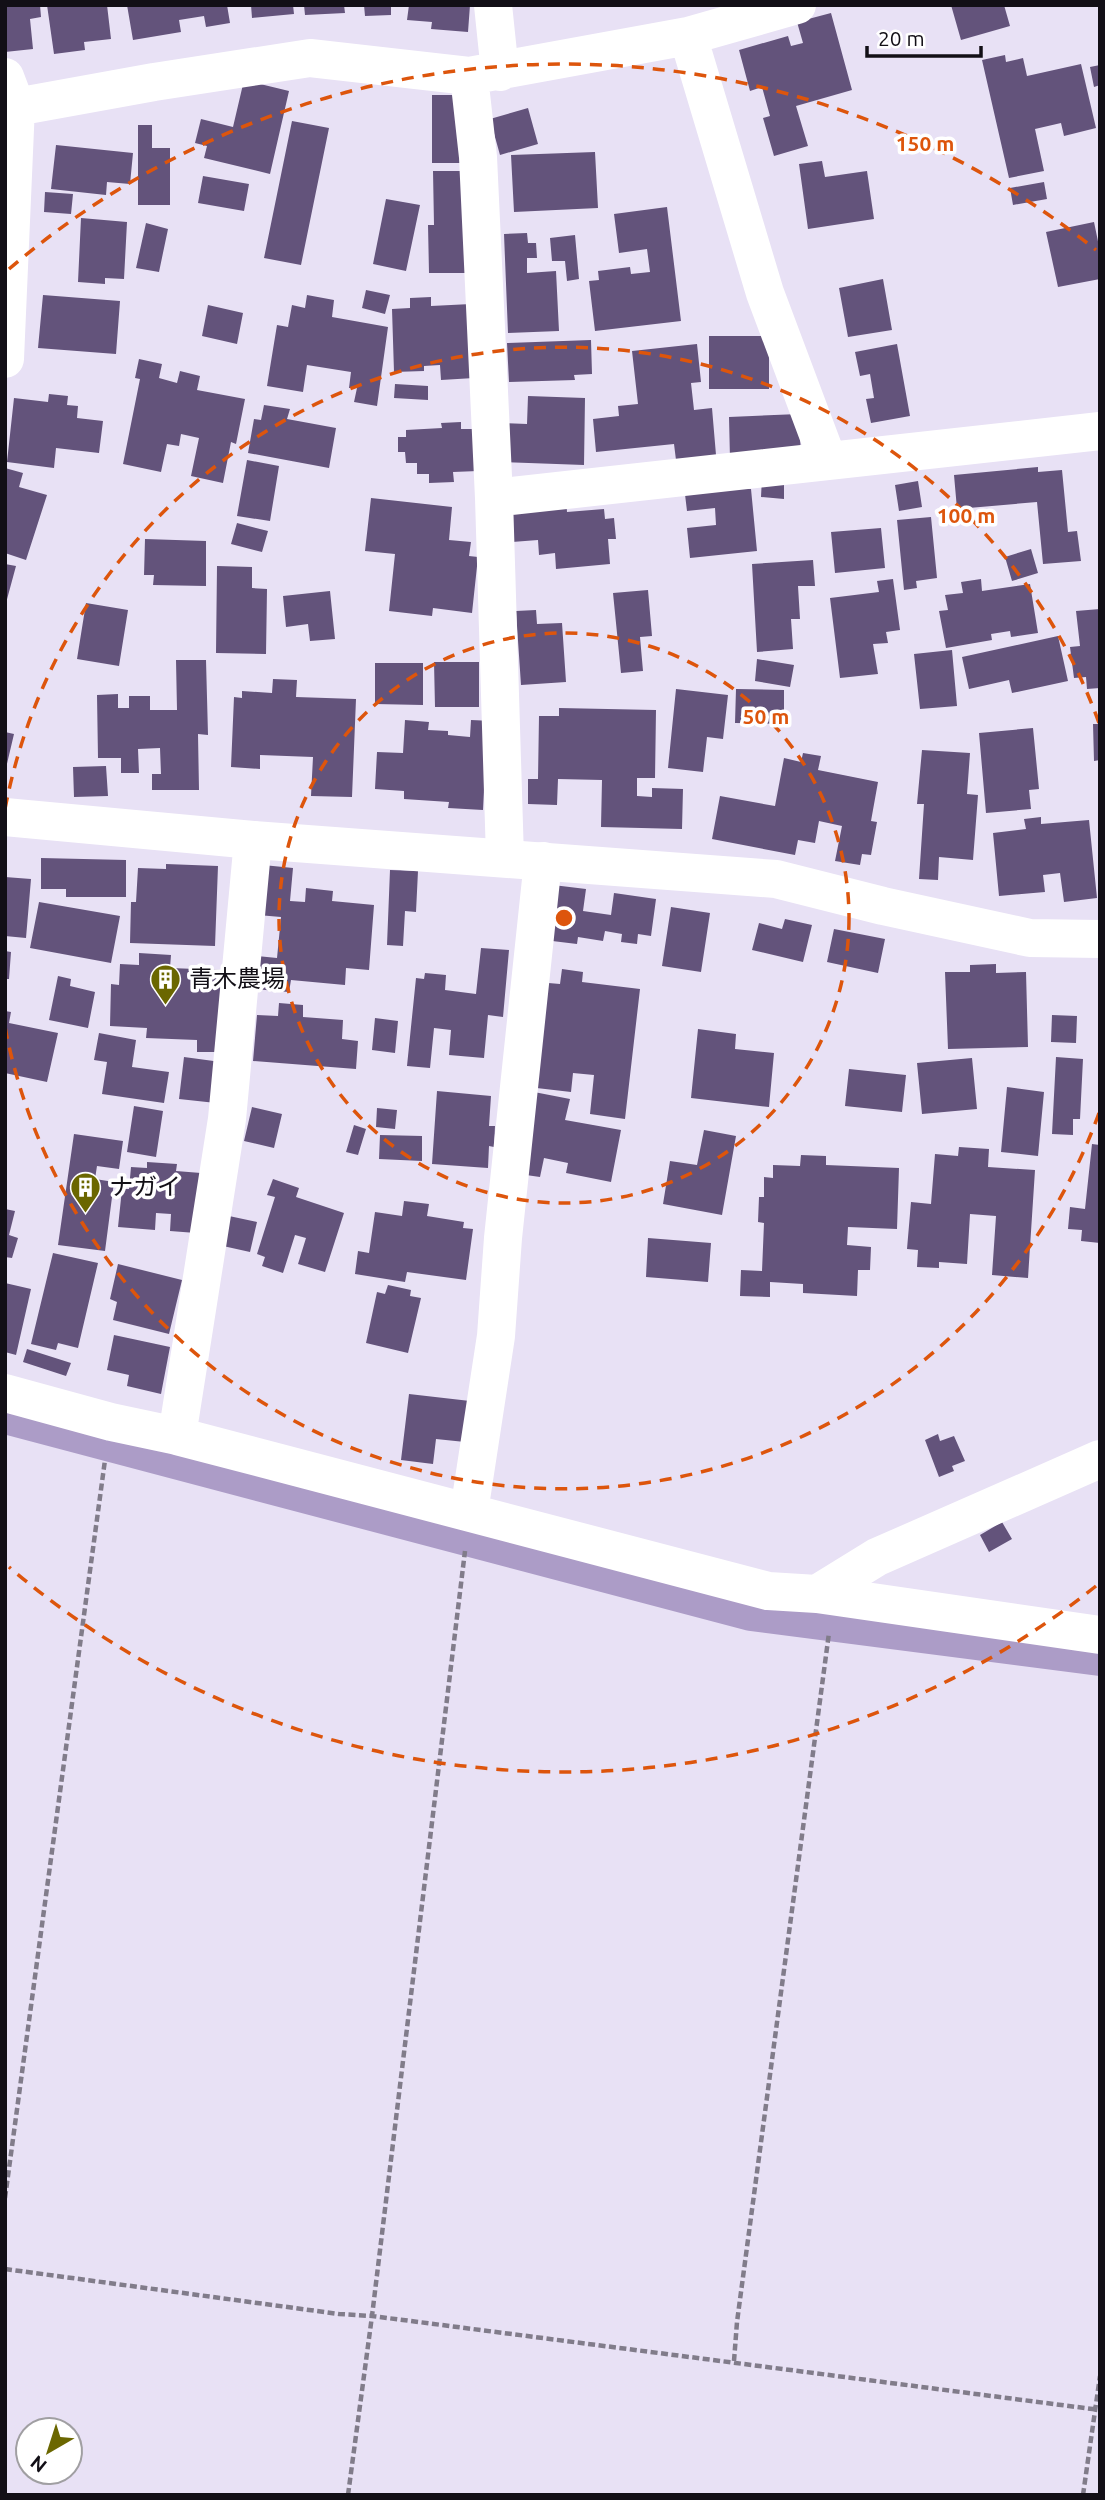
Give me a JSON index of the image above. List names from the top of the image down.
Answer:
{
  "places": {
    "building": ["青木農場", "ナガイ"]
  },
  "scale_bar": "20 m",
  "north": "bottom left",
  "rings": ["150 m", "100 m", "50 m"]
}
